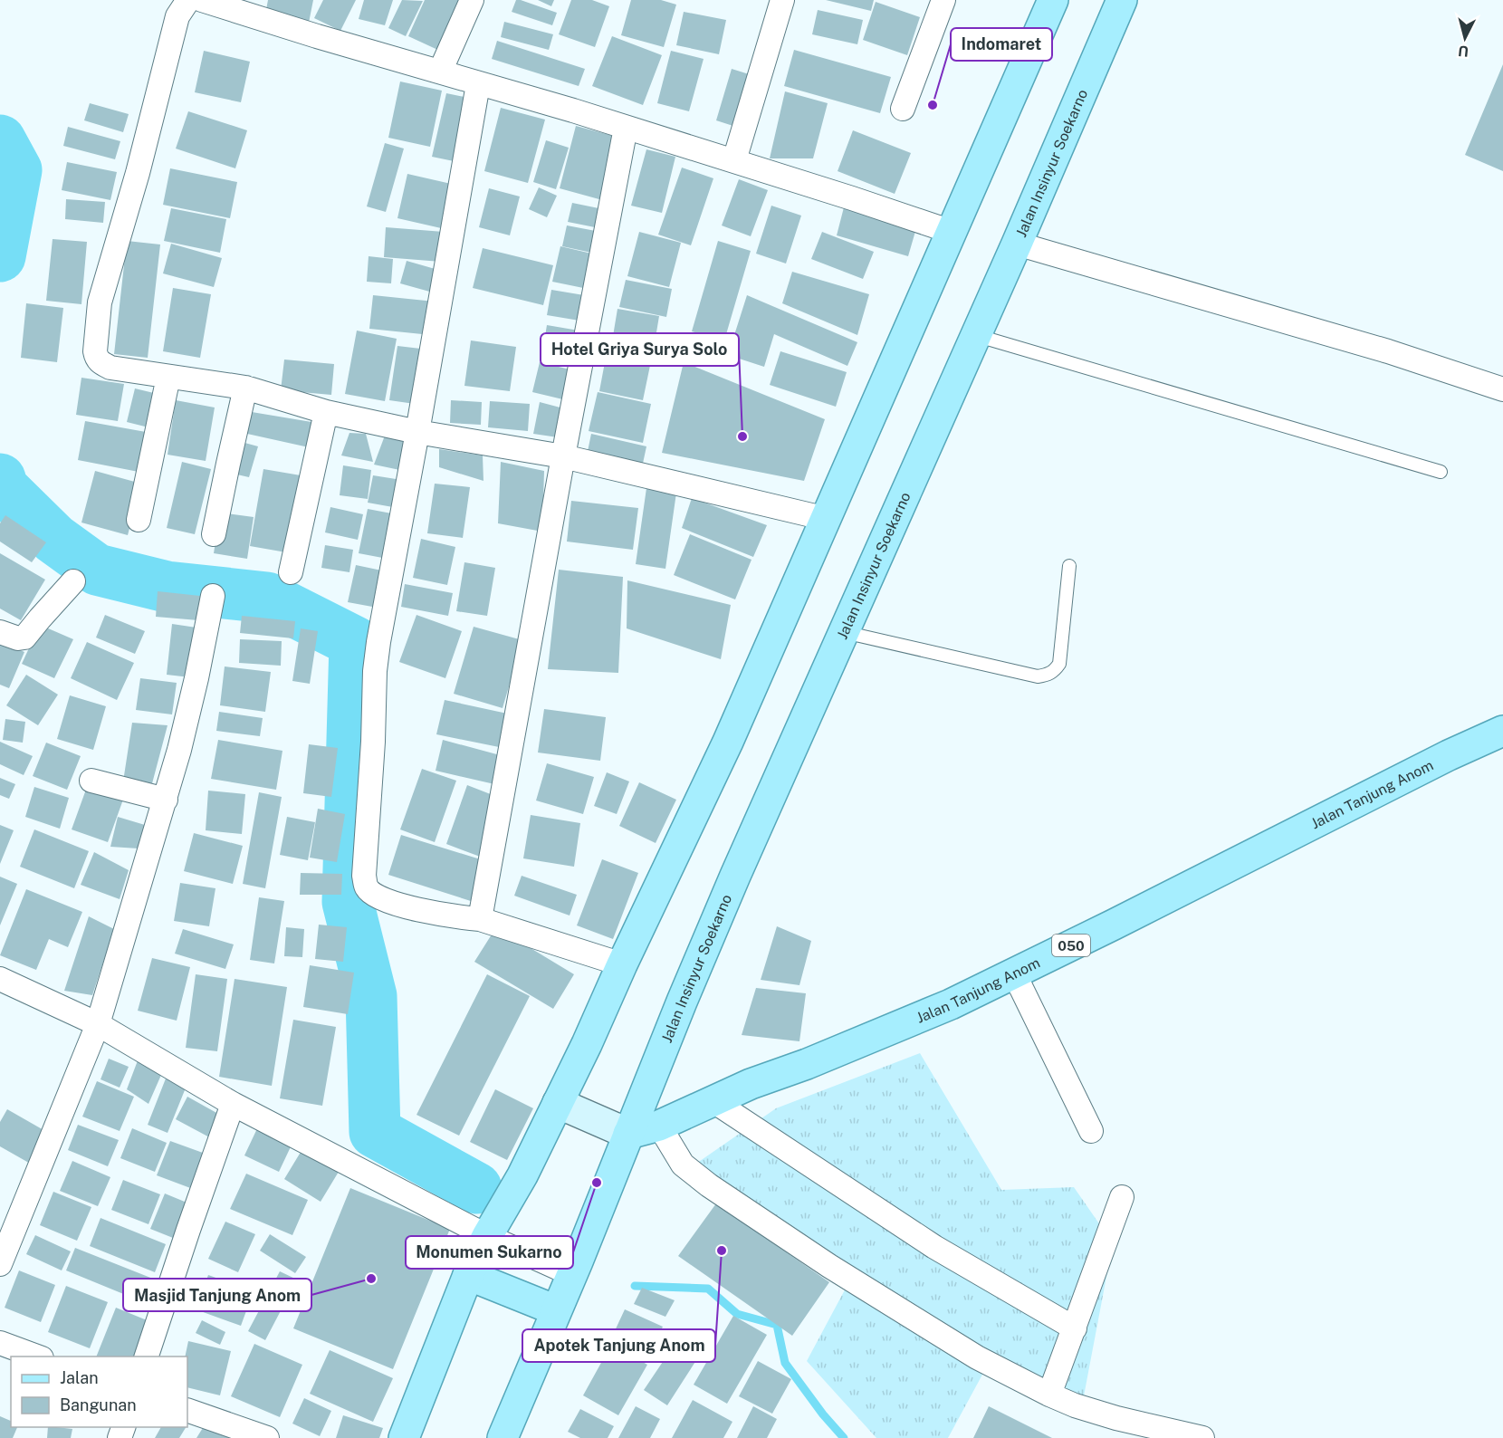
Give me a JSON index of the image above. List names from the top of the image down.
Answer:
{
  "streets": {
    "main road": ["Jalan Insinyur Soekarno", "Jalan Tanjung Anom", "050"]
  },
  "crossings": [
    ["Jalan Insinyur Soekarno", "Jalan Tanjung Anom"]
  ],
  "places": [
    "Indomaret",
    "Hotel Griya Surya Solo",
    "Monumen Sukarno",
    "Apotek Tanjung Anom",
    "Masjid Tanjung Anom"
  ],
  "legend": ["Jalan", "Bangunan"],
  "north": "bottom"
}
